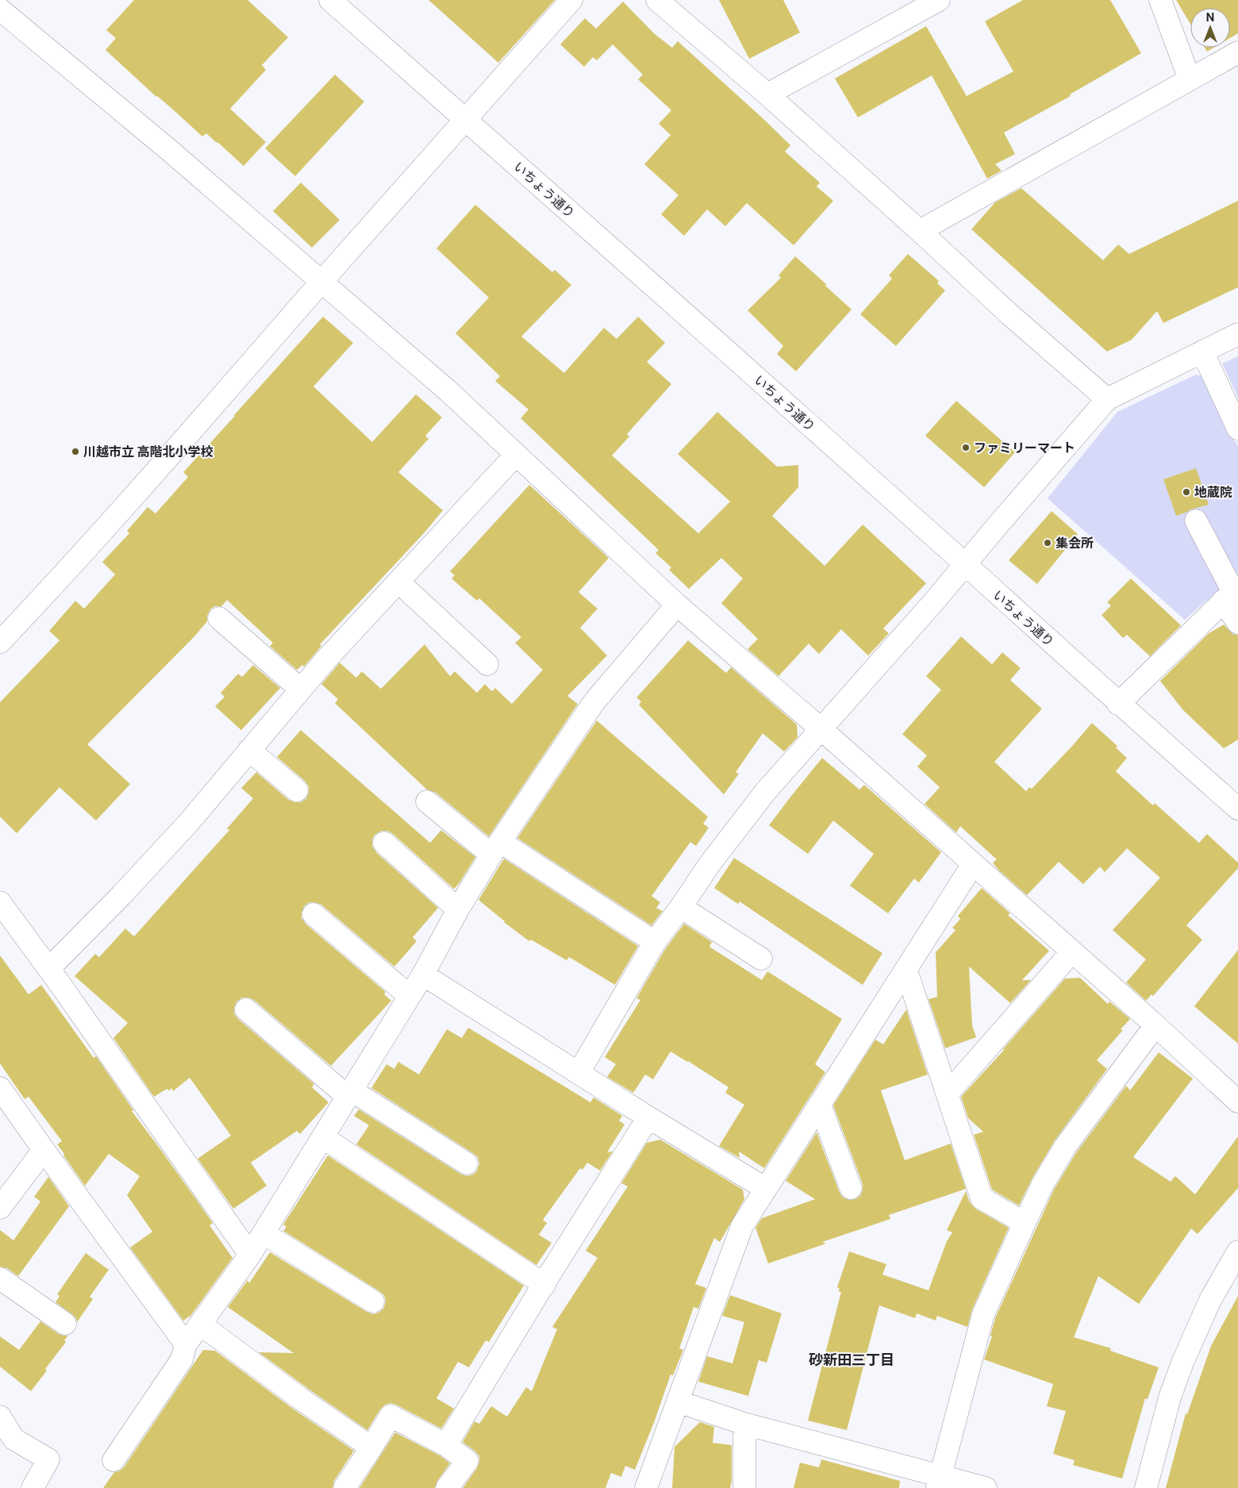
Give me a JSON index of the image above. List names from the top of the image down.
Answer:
{
  "streets": {
    "street": ["いちょう通り"]
  },
  "districts": ["砂新田三丁目"],
  "places": [
    "ファミリーマート",
    "川越市立 高階北小学校",
    "地蔵院",
    "集会所"
  ],
  "north": "top"
}
